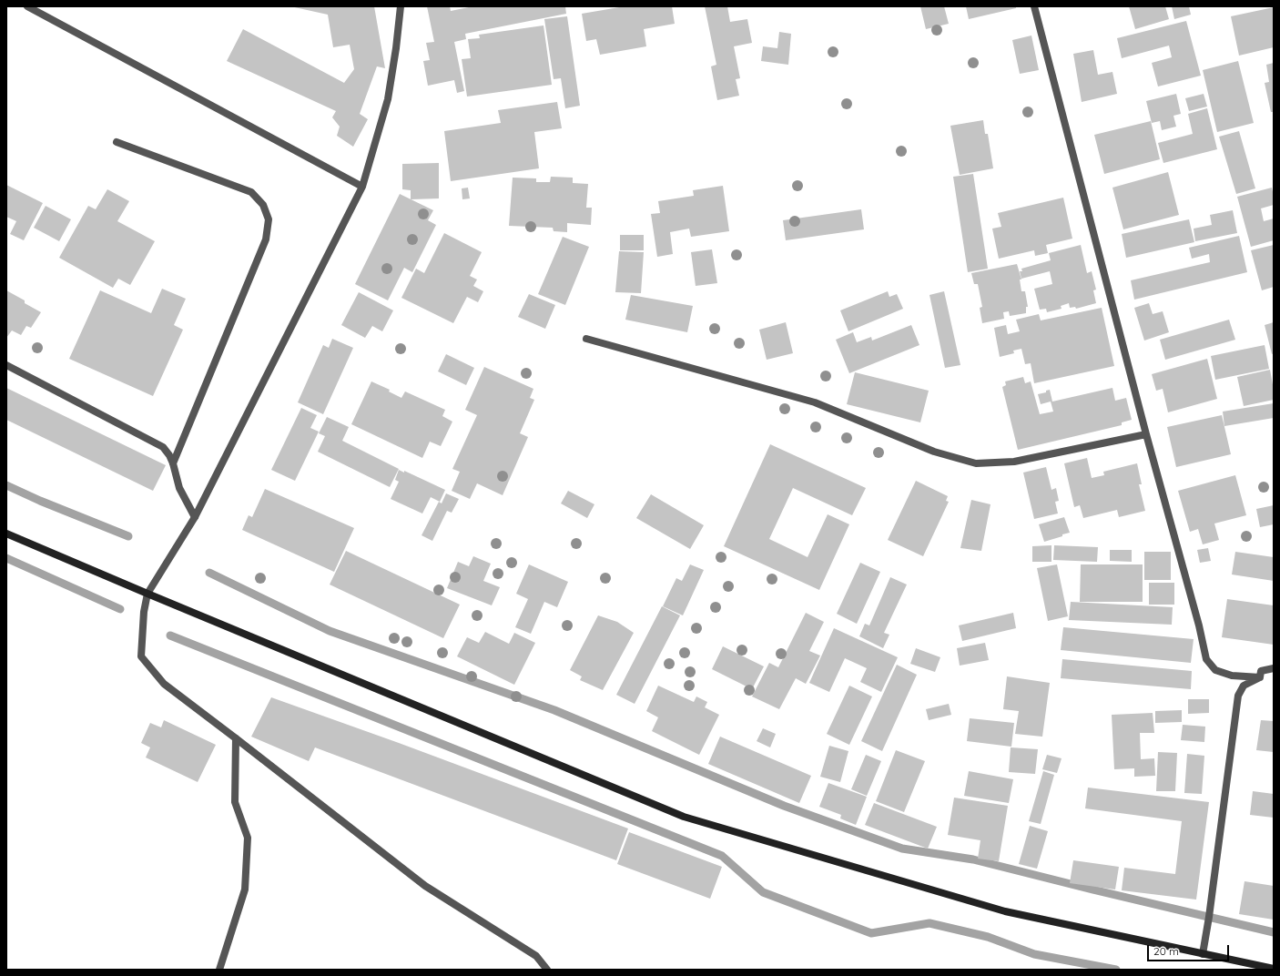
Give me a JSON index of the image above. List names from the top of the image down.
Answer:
{
  "scale_bar": "20 m"
}
